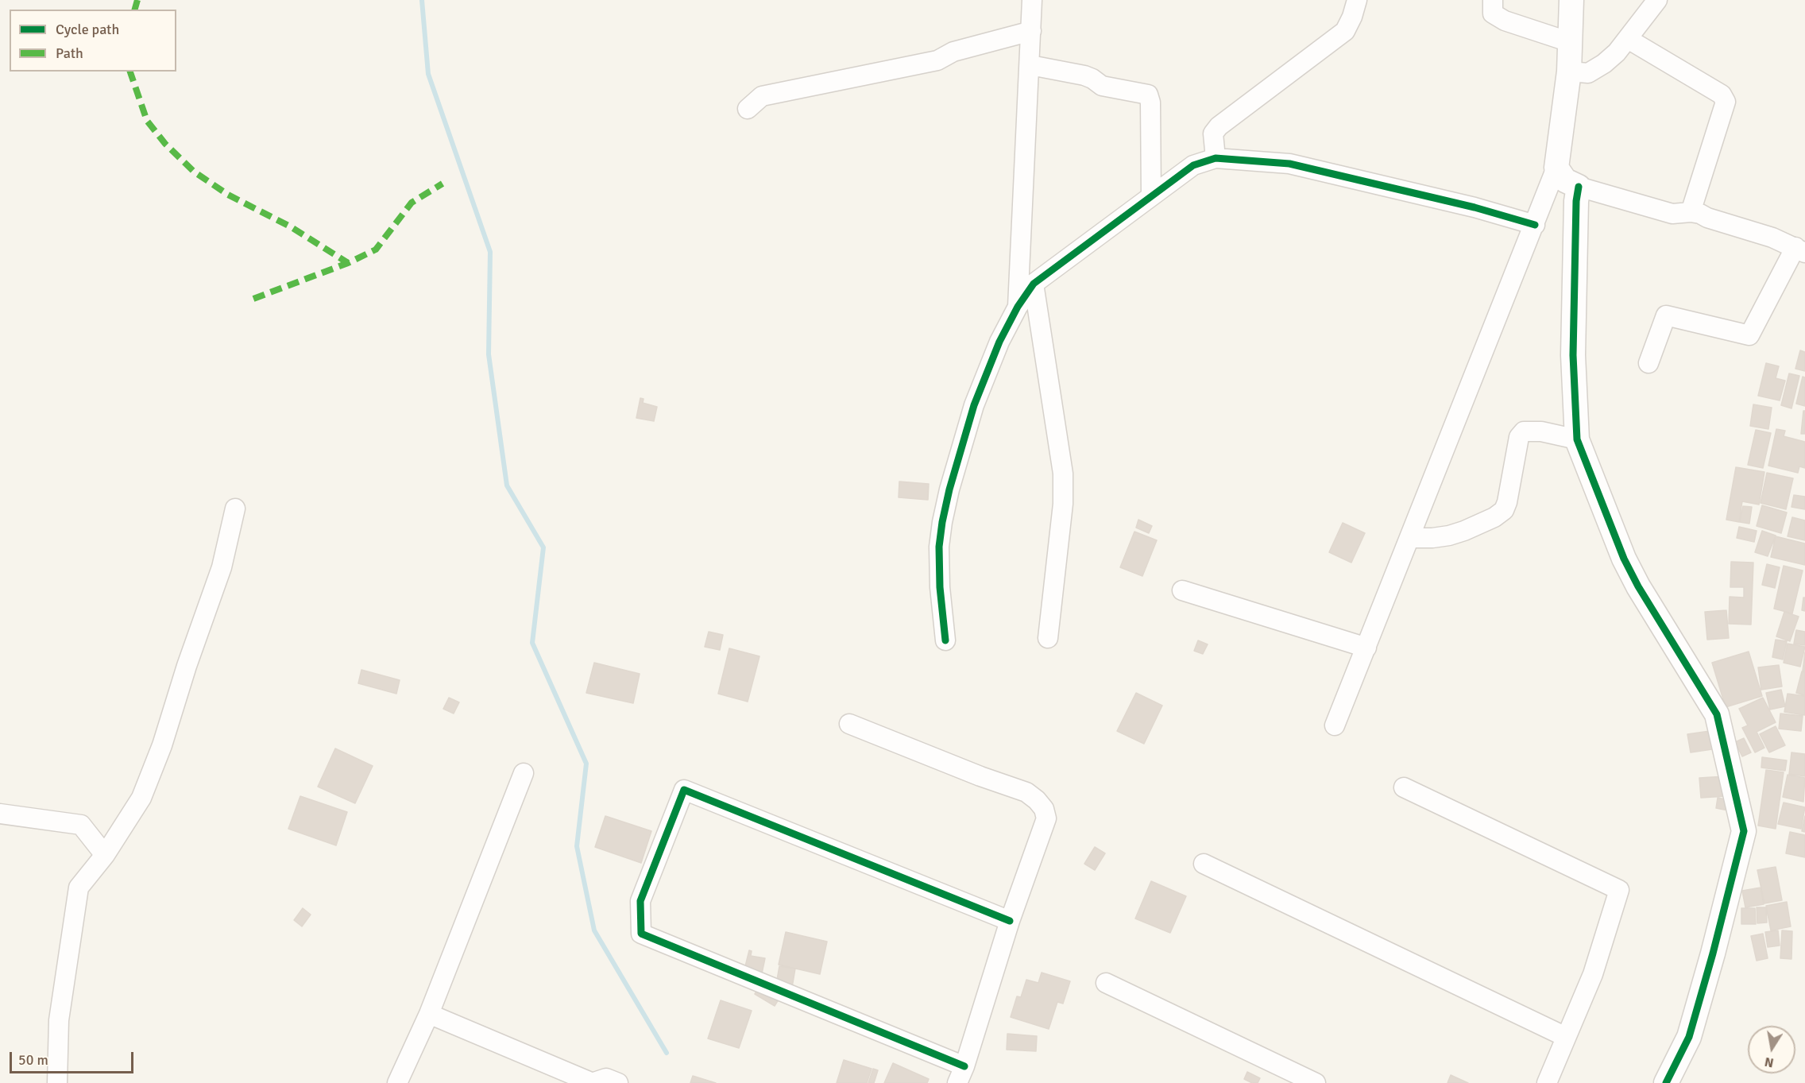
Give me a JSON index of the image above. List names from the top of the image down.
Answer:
{
  "legend": ["Cycle path", "Path"],
  "scale_bar": "50 m",
  "north": "bottom"
}
